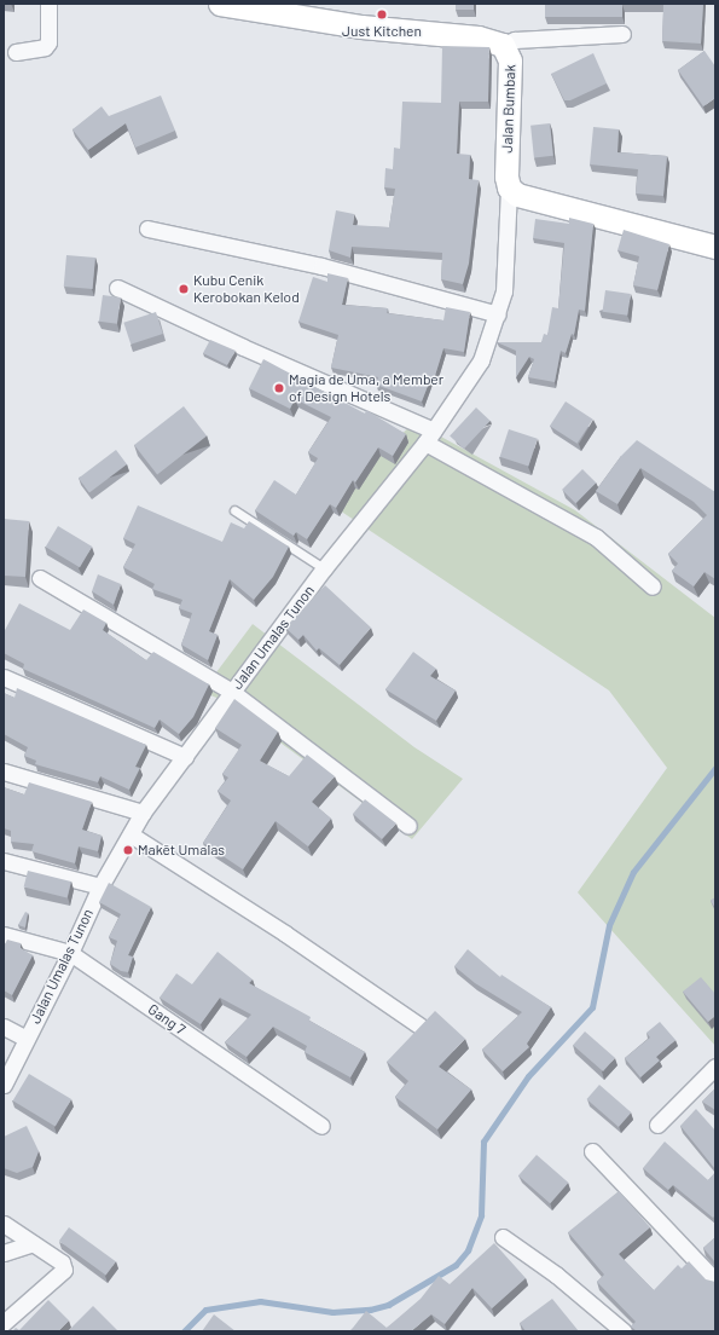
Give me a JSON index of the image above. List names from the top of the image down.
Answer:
{
  "streets": {
    "street": ["Jalan Bumbak", "Jalan Umalas Tunon", "Gang 7"]
  },
  "crossings": [
    ["Jalan Bumbak", "Jalan Umalas Tunon"],
    ["Jalan Umalas Tunon", "Gang 7"]
  ],
  "places": [
    "Just Kitchen",
    "Kubu Cenik Kerobokan Kelod",
    "Magia de Uma, a Member of Design Hotels",
    "Makēt Umalas"
  ]
}
